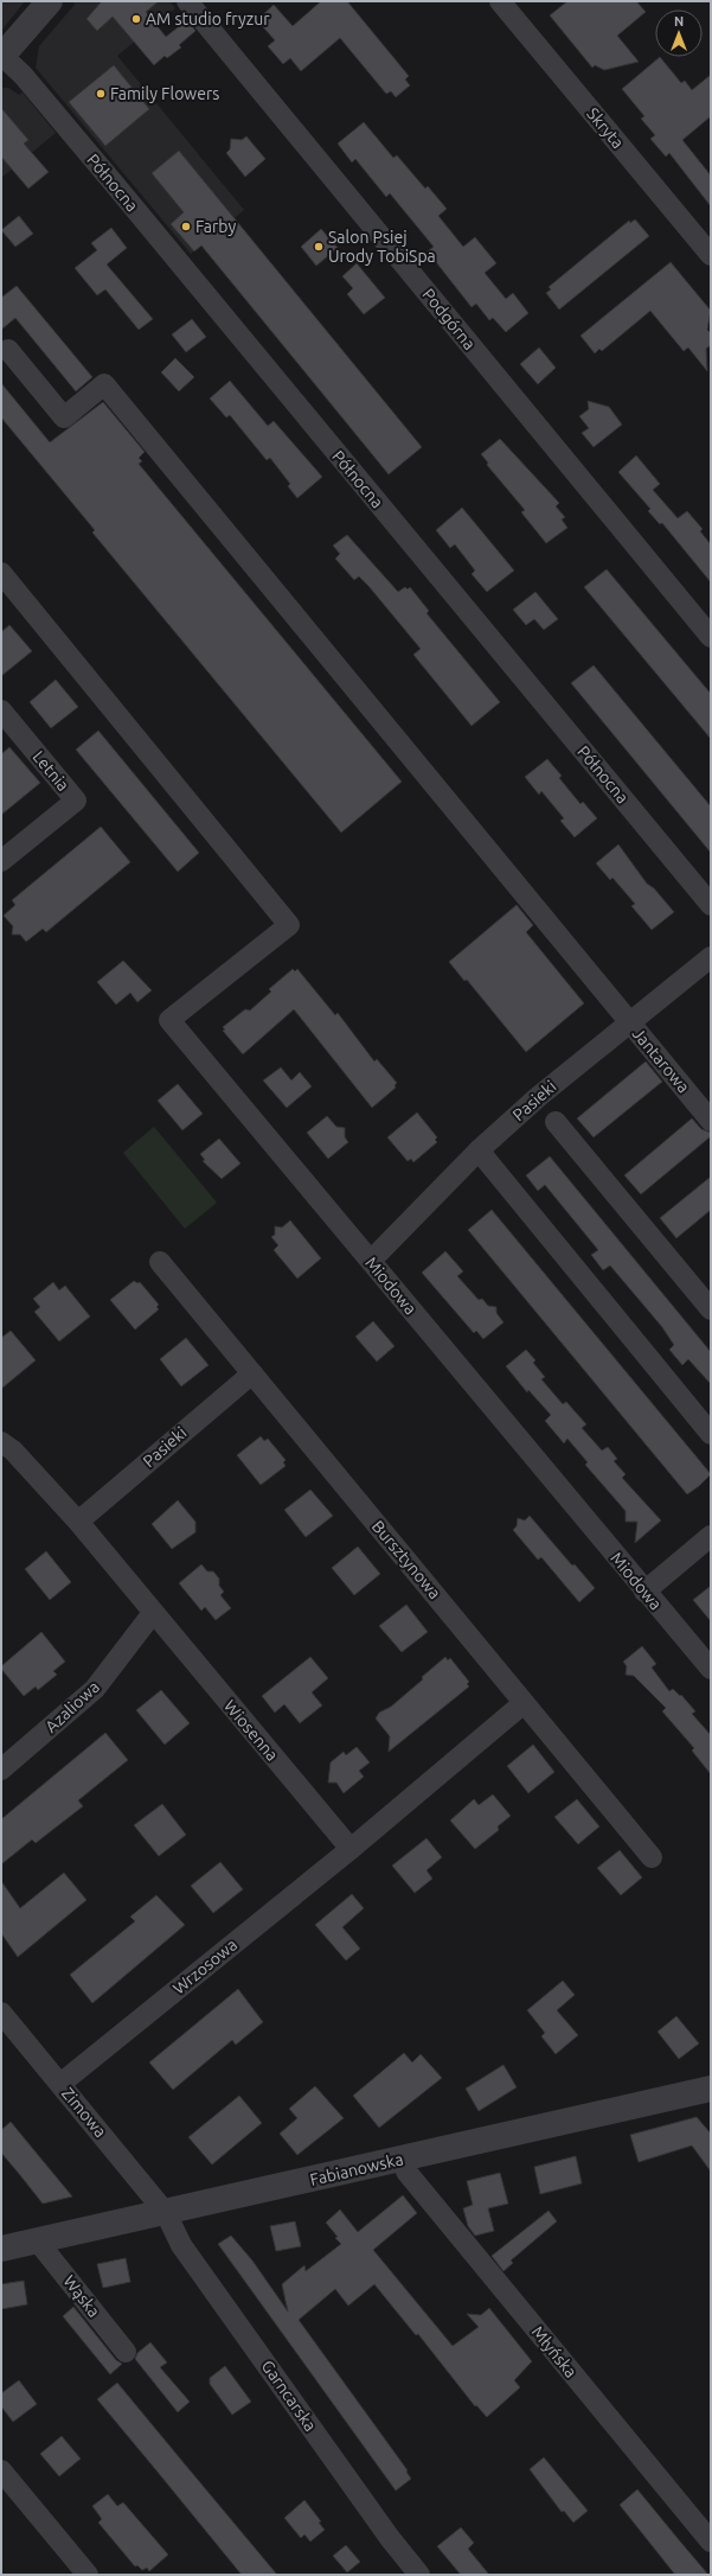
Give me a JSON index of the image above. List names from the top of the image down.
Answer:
{
  "streets": {
    "street": [
      "Skryta",
      "Północna",
      "Podgórna",
      "Letnia",
      "Jantarowa",
      "Pasieki",
      "Miodowa",
      "Bursztynowa",
      "Azaliowa",
      "Wiosenna",
      "Wrzosowa",
      "Zimowa",
      "Fabianowska",
      "Wąska",
      "Młyńska",
      "Garncarska"
    ]
  },
  "crossings": [
    ["Jantarowa", "Pasieki"],
    ["Pasieki", "Miodowa"],
    ["Pasieki", "Bursztynowa"],
    ["Pasieki", "Wiosenna"],
    ["Azaliowa", "Wiosenna"],
    ["Wiosenna", "Wrzosowa"],
    ["Wrzosowa", "Zimowa"],
    ["Zimowa", "Fabianowska"],
    ["Zimowa", "Garncarska"],
    ["Fabianowska", "Wąska"],
    ["Fabianowska", "Młyńska"],
    ["Fabianowska", "Garncarska"]
  ],
  "places": [
    "AM studio fryzur",
    "Family Flowers",
    "Farby",
    "Salon Psiej Urody TobiSpa"
  ],
  "north": "top"
}
